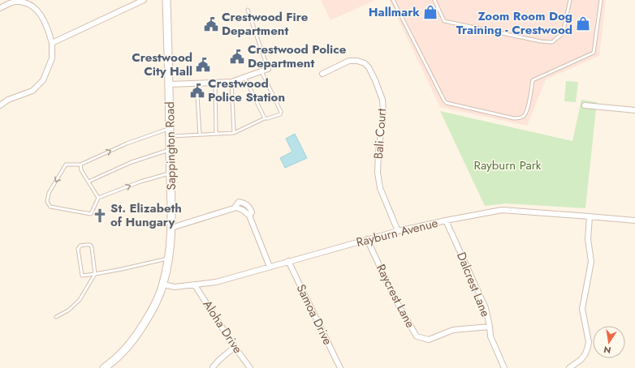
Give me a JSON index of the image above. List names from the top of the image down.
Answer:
{
  "streets": {
    "main road": ["Sappington Road"],
    "street": [
      "Bali Court",
      "Rayburn Avenue",
      "Dalcrest Lane",
      "Raycrest Lane",
      "Samoa Drive",
      "Aloha Drive"
    ]
  },
  "crossings": [
    ["Bali Court", "Rayburn Avenue"],
    ["Sappington Road", "Rayburn Avenue"],
    ["Rayburn Avenue", "Dalcrest Lane"],
    ["Rayburn Avenue", "Raycrest Lane"],
    ["Rayburn Avenue", "Samoa Drive"],
    ["Rayburn Avenue", "Aloha Drive"],
    ["Dalcrest Lane", "Raycrest Lane"]
  ],
  "parks": ["Rayburn Park"],
  "places": {
    "shop": ["Hallmark", "Zoom Room Dog Training - Crestwood"],
    "public building": [
      "Crestwood Fire Department",
      "Crestwood Police Department",
      "Crestwood City Hall",
      "Crestwood Police Station"
    ],
    "church": ["St. Elizabeth of Hungary"]
  },
  "north": "bottom"
}
